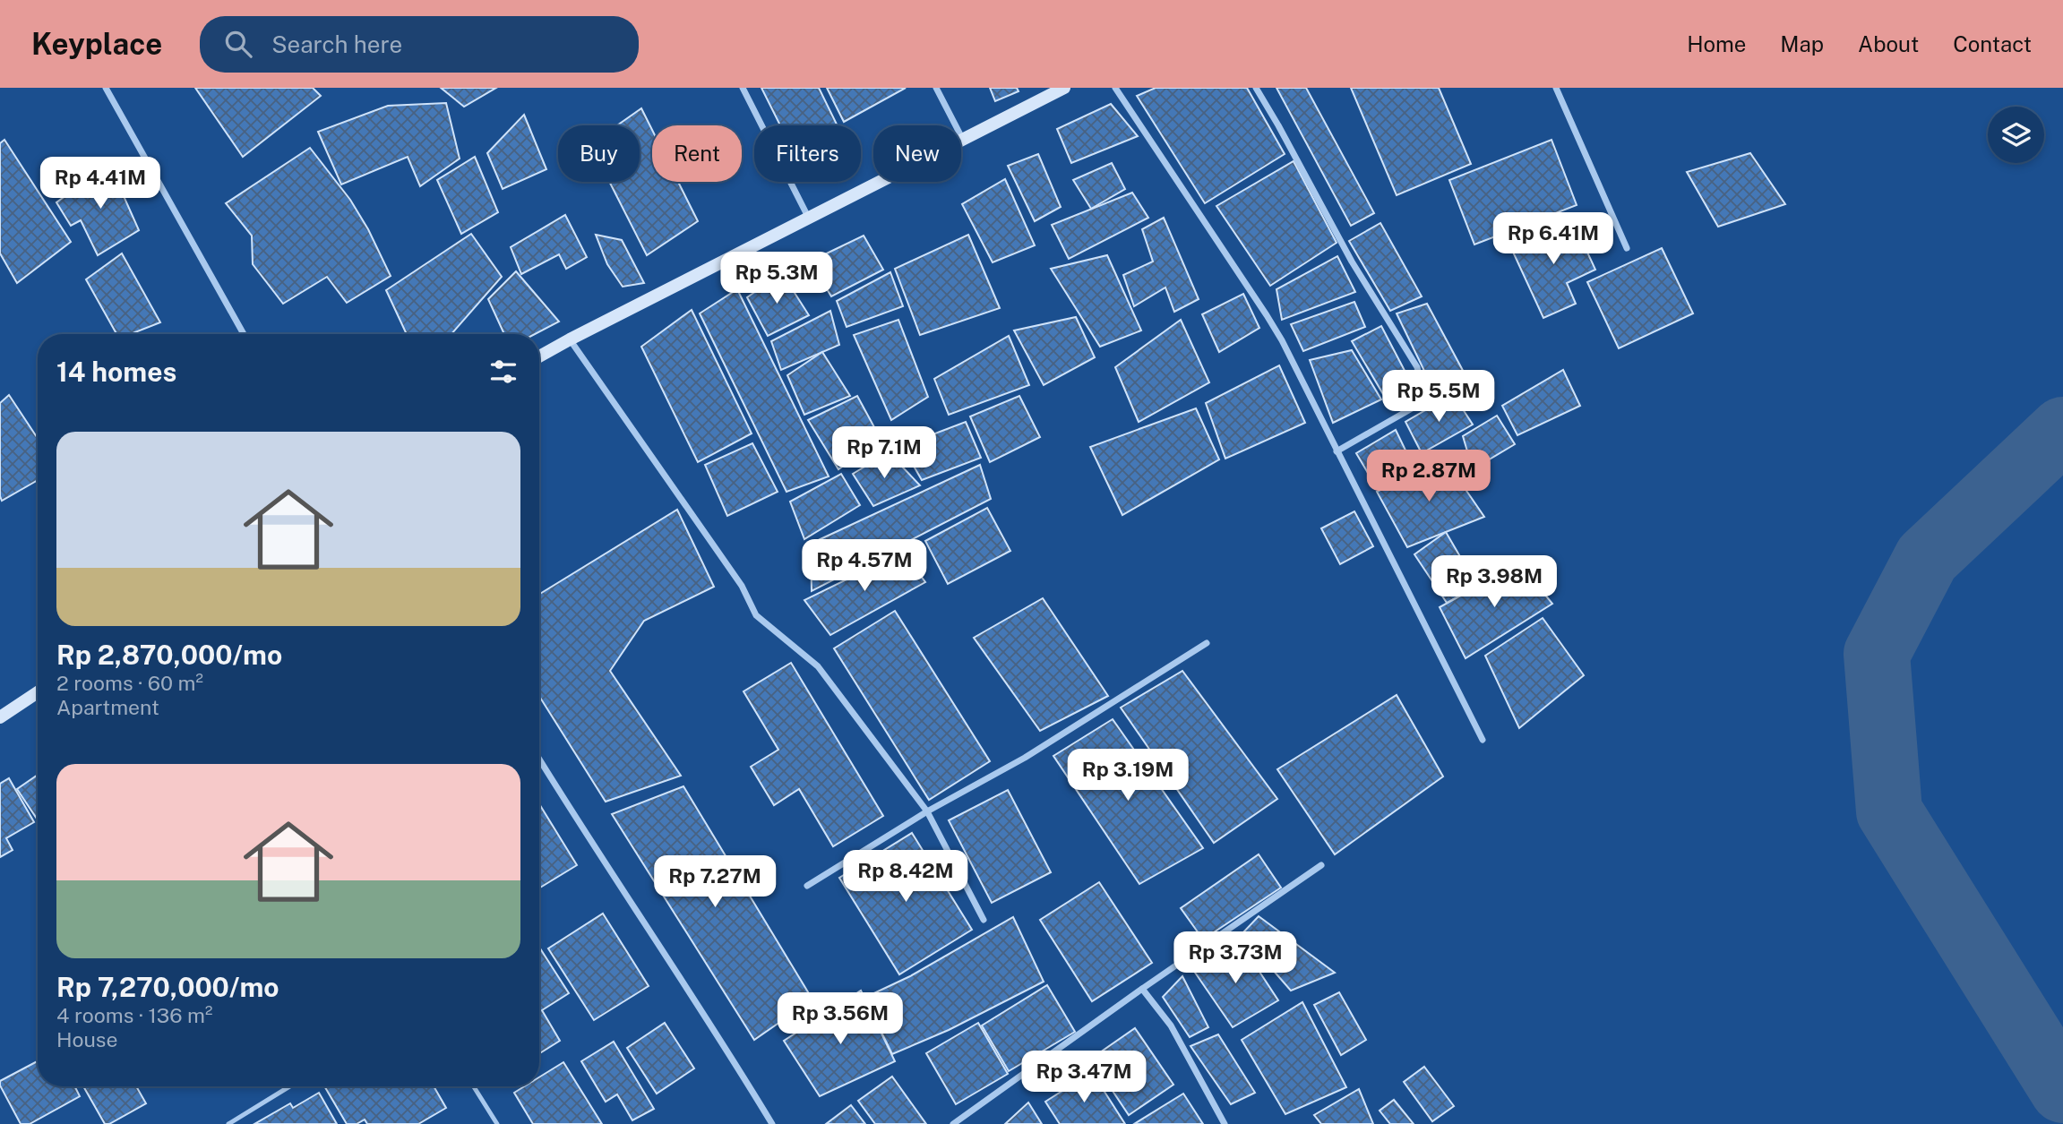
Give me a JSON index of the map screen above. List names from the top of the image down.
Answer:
{
  "page": {
    "header": "Keyplace",
    "search": "Search here",
    "nav": [
      "Home",
      "Map",
      "About",
      "Contact"
    ],
    "chip": [
      "Buy",
      "Rent",
      "Filters",
      "New"
    ],
    "price": [
      "Rp 4.41M",
      "Rp 6.41M",
      "Rp 5.3M",
      "Rp 5.5M",
      "Rp 7.1M",
      "Rp 2.87M",
      "Rp 4.57M",
      "Rp 3.98M",
      "Rp 3.19M",
      "Rp 8.42M",
      "Rp 7.27M",
      "Rp 3.73M",
      "Rp 3.56M",
      "Rp 3.47M"
    ],
    "heading": "14 homes",
    "list": [
      {
        "name": "Rp 2,870,000/mo",
        "note": "2 rooms · 60 m² · Apartment"
      },
      {
        "name": "Rp 7,270,000/mo",
        "note": "4 rooms · 136 m² · House"
      }
    ]
  }
}
